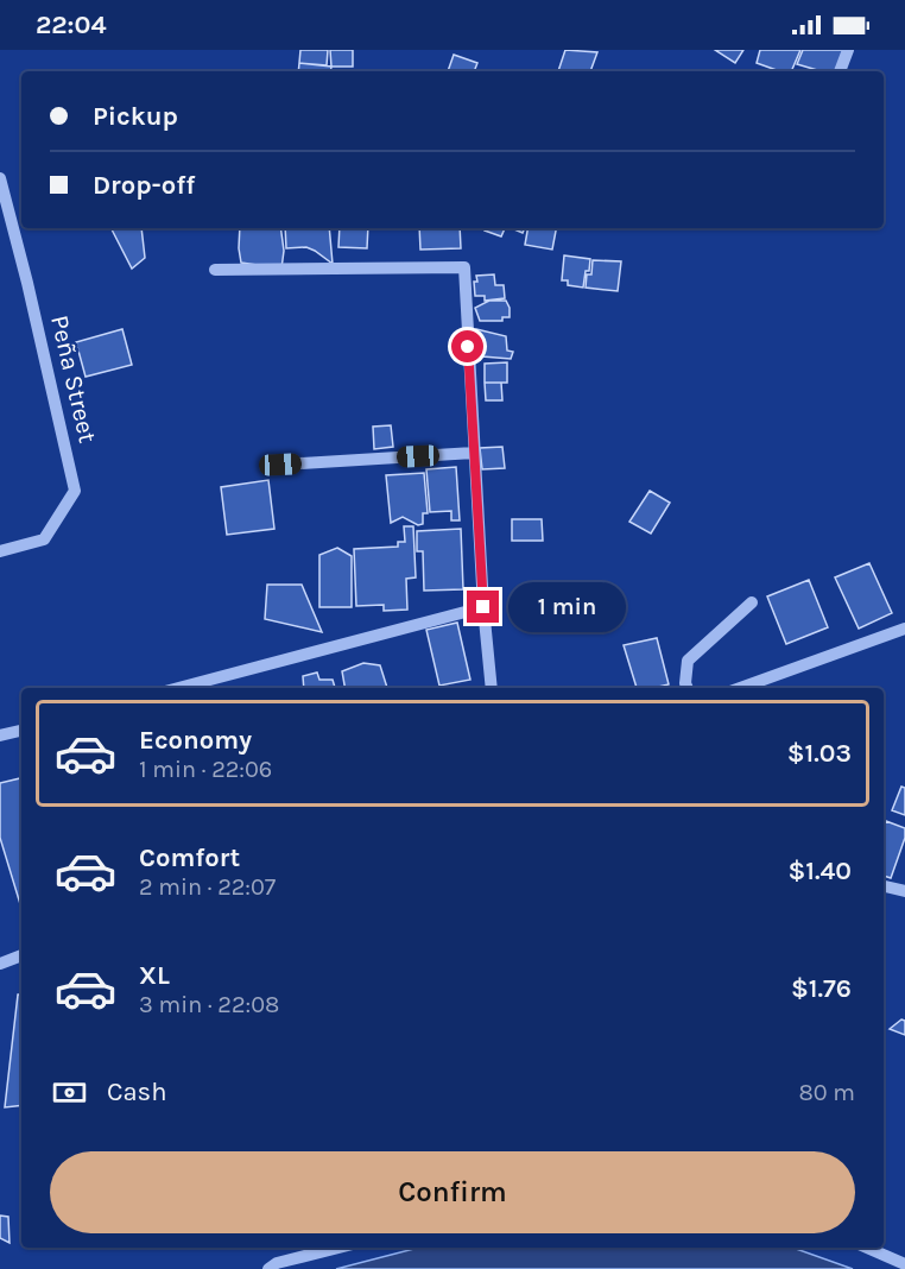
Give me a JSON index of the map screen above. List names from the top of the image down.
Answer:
{
  "streets": {
    "street": ["Peña Street"]
  },
  "page": {
    "status": "22:04",
    "banner": ["Pickup", "Drop-off"],
    "bubble": "1 min",
    "list": [
      {
        "name": "Economy",
        "note": "1 min · 22:06",
        "value": "$1.03"
      },
      {
        "name": "Comfort",
        "note": "2 min · 22:07",
        "value": "$1.40"
      },
      {
        "name": "XL",
        "note": "3 min · 22:08",
        "value": "$1.76"
      }
    ],
    "pay": ["Cash", "80 m"],
    "buttons": "Confirm"
  }
}
